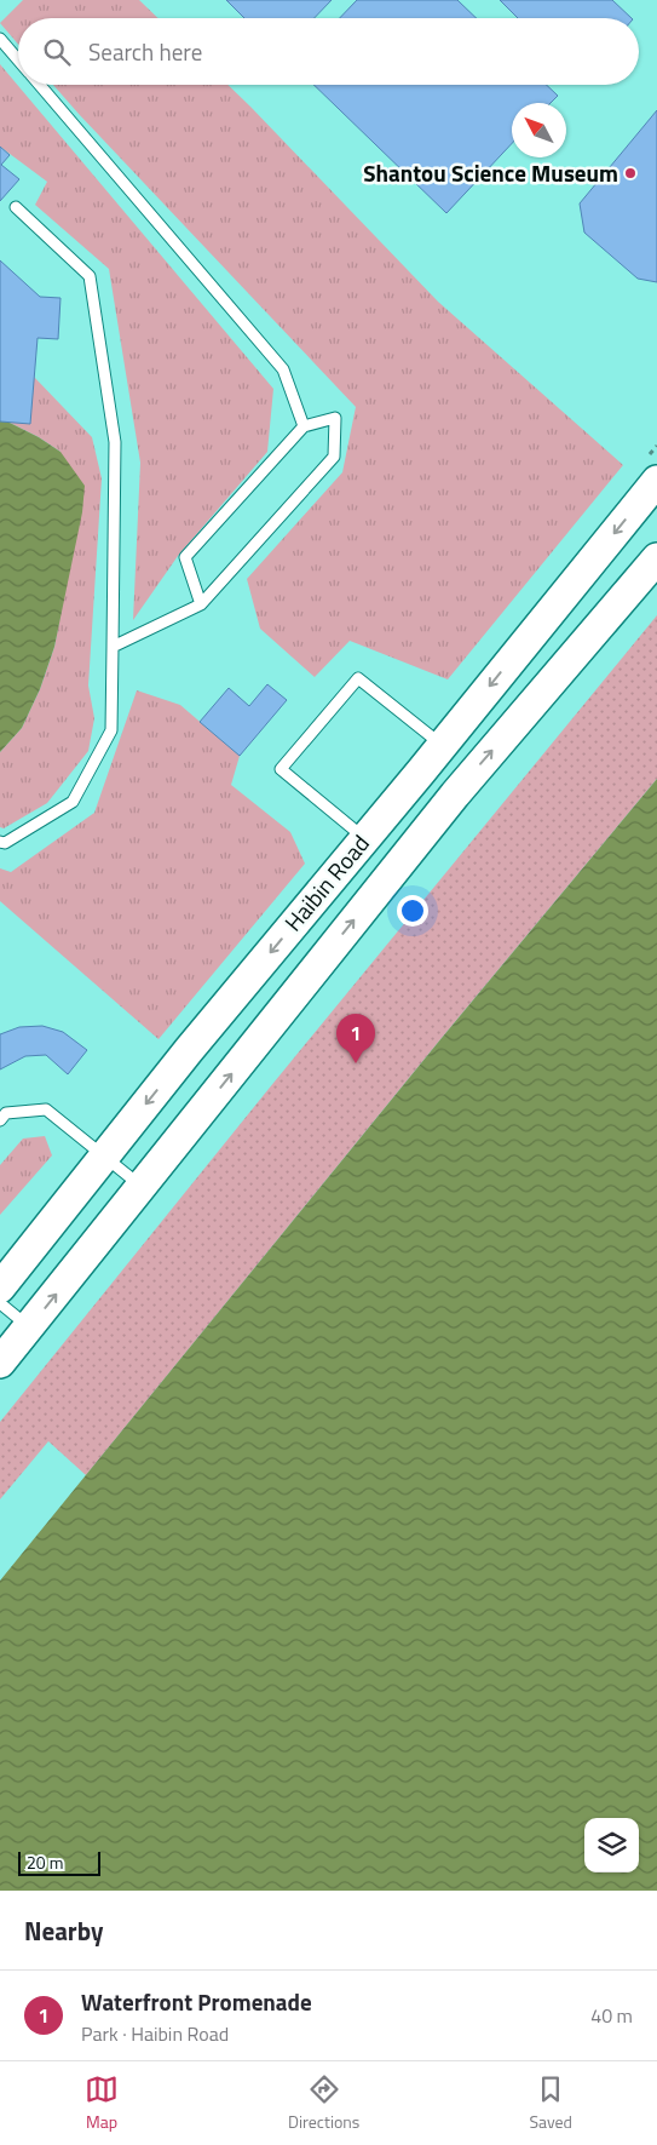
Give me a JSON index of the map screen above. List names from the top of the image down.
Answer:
{
  "streets": {
    "main road": ["Haibin Road"]
  },
  "places": ["Shantou Science Museum"],
  "scale_bar": "20 m",
  "north": "top left",
  "page": {
    "search": "Search here",
    "pins": "1",
    "scale": "20 m",
    "heading": "Nearby",
    "list": [
      {
        "mark": "1",
        "name": "Waterfront Promenade",
        "note": "Park · Haibin Road",
        "value": "40 m"
      }
    ],
    "nav": ["Map", "Directions", "Saved"]
  }
}
